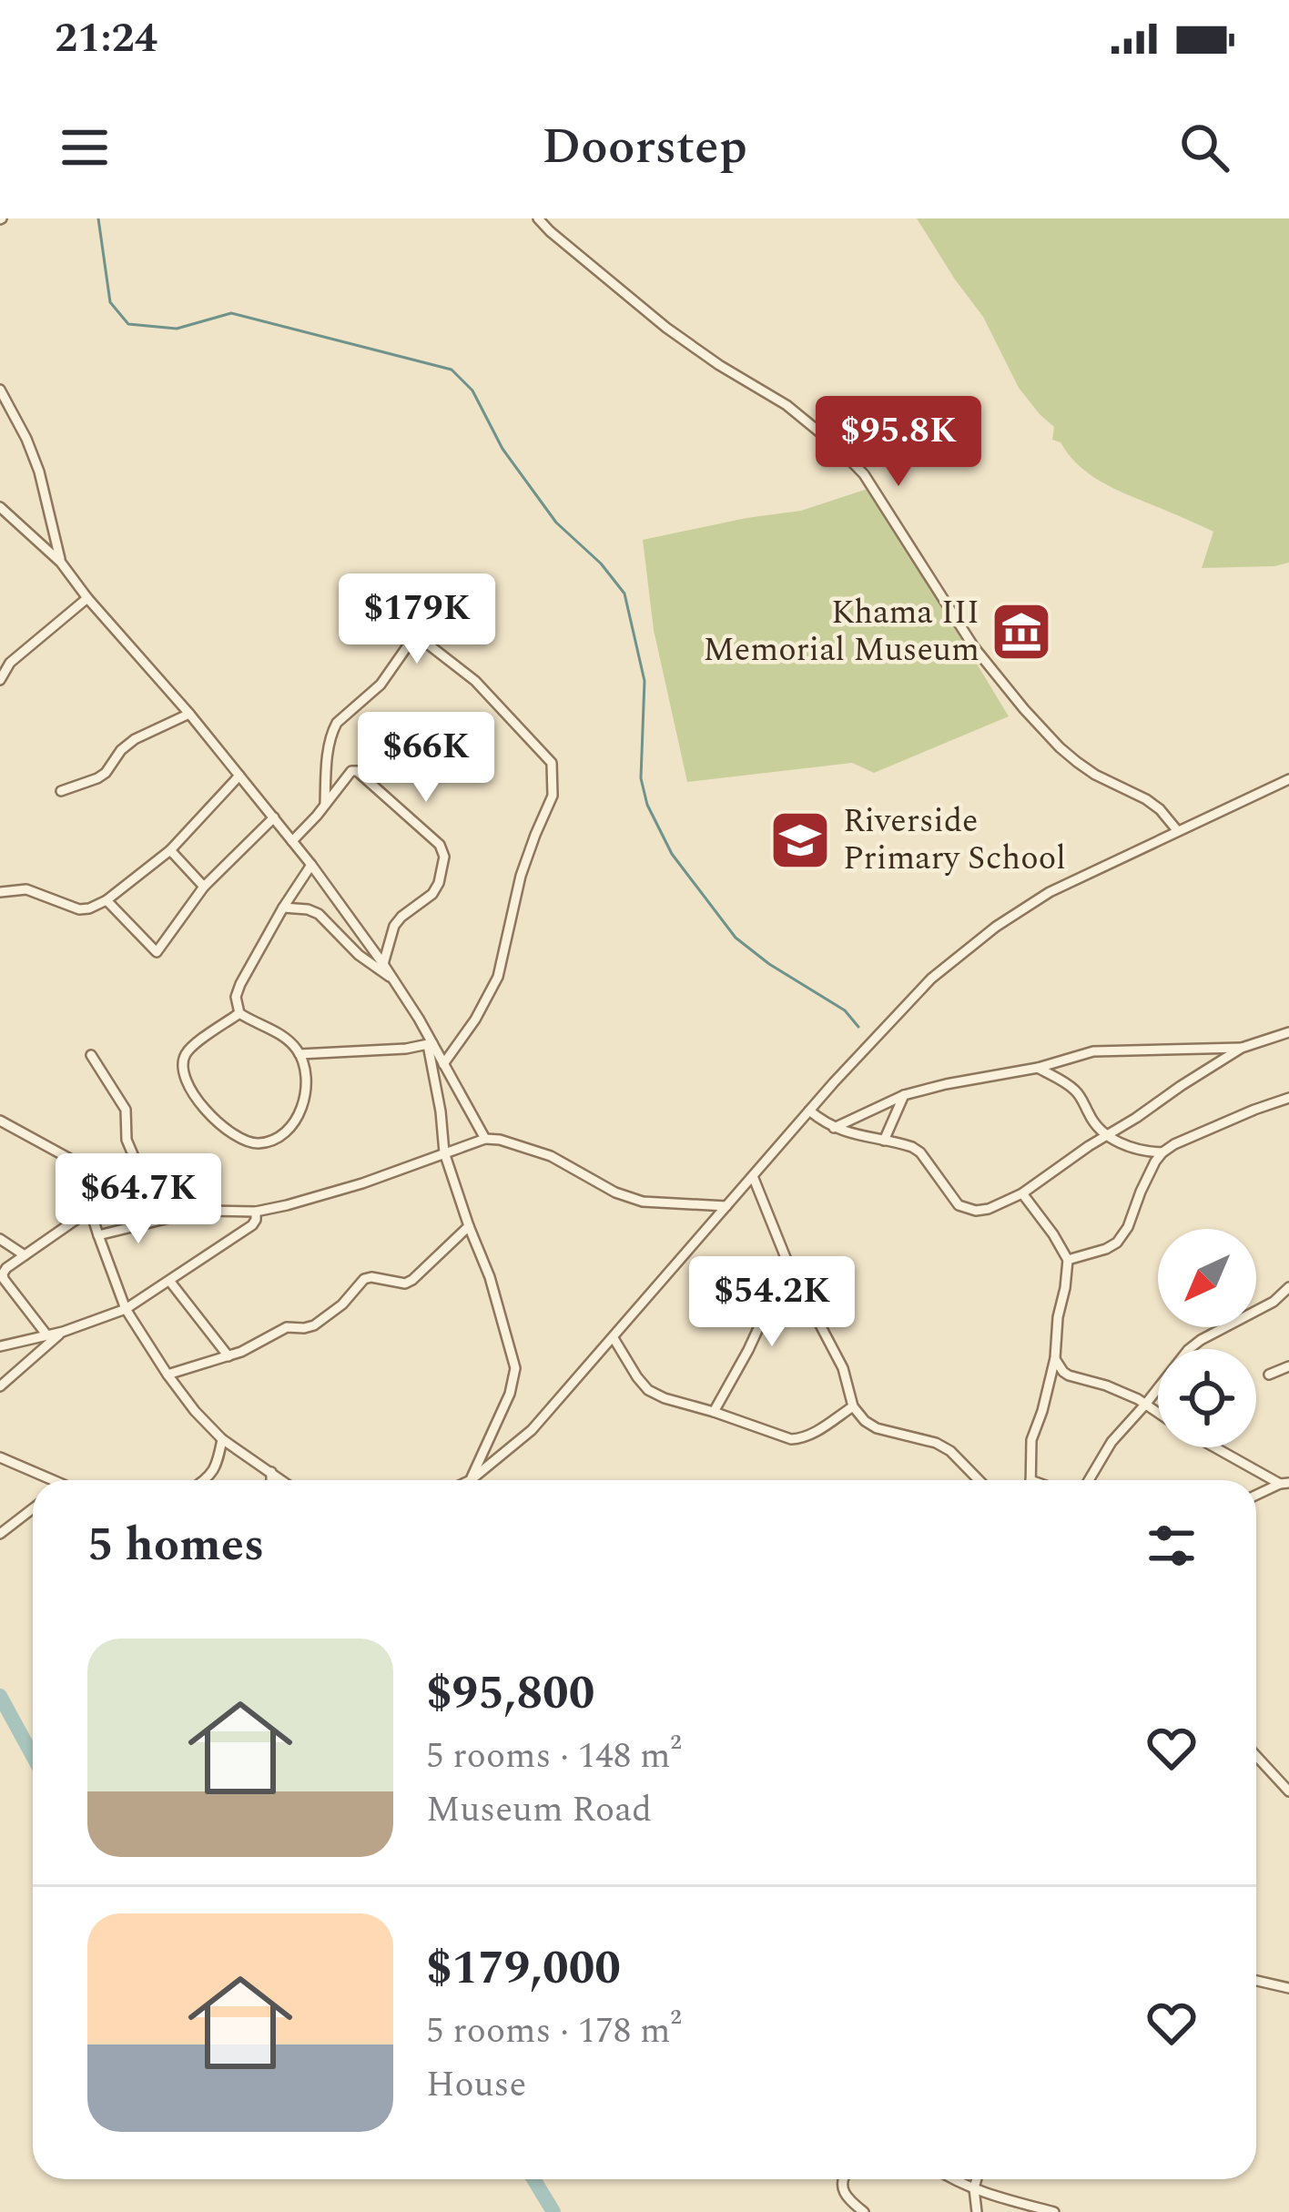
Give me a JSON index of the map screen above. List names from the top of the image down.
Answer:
{
  "places": {
    "museum": ["Khama III Memorial Museum"],
    "school or university": ["Riverside Primary School"]
  },
  "north": "bottom left",
  "page": {
    "status": "21:24",
    "header": "Doorstep",
    "price": [
      "$95.8K",
      "$179K",
      "$66K",
      "$64.7K",
      "$54.2K"
    ],
    "heading": "5 homes",
    "list": [
      {
        "name": "$95,800",
        "note": "5 rooms · 148 m² · Museum Road"
      },
      {
        "name": "$179,000",
        "note": "5 rooms · 178 m² · House"
      }
    ]
  }
}
